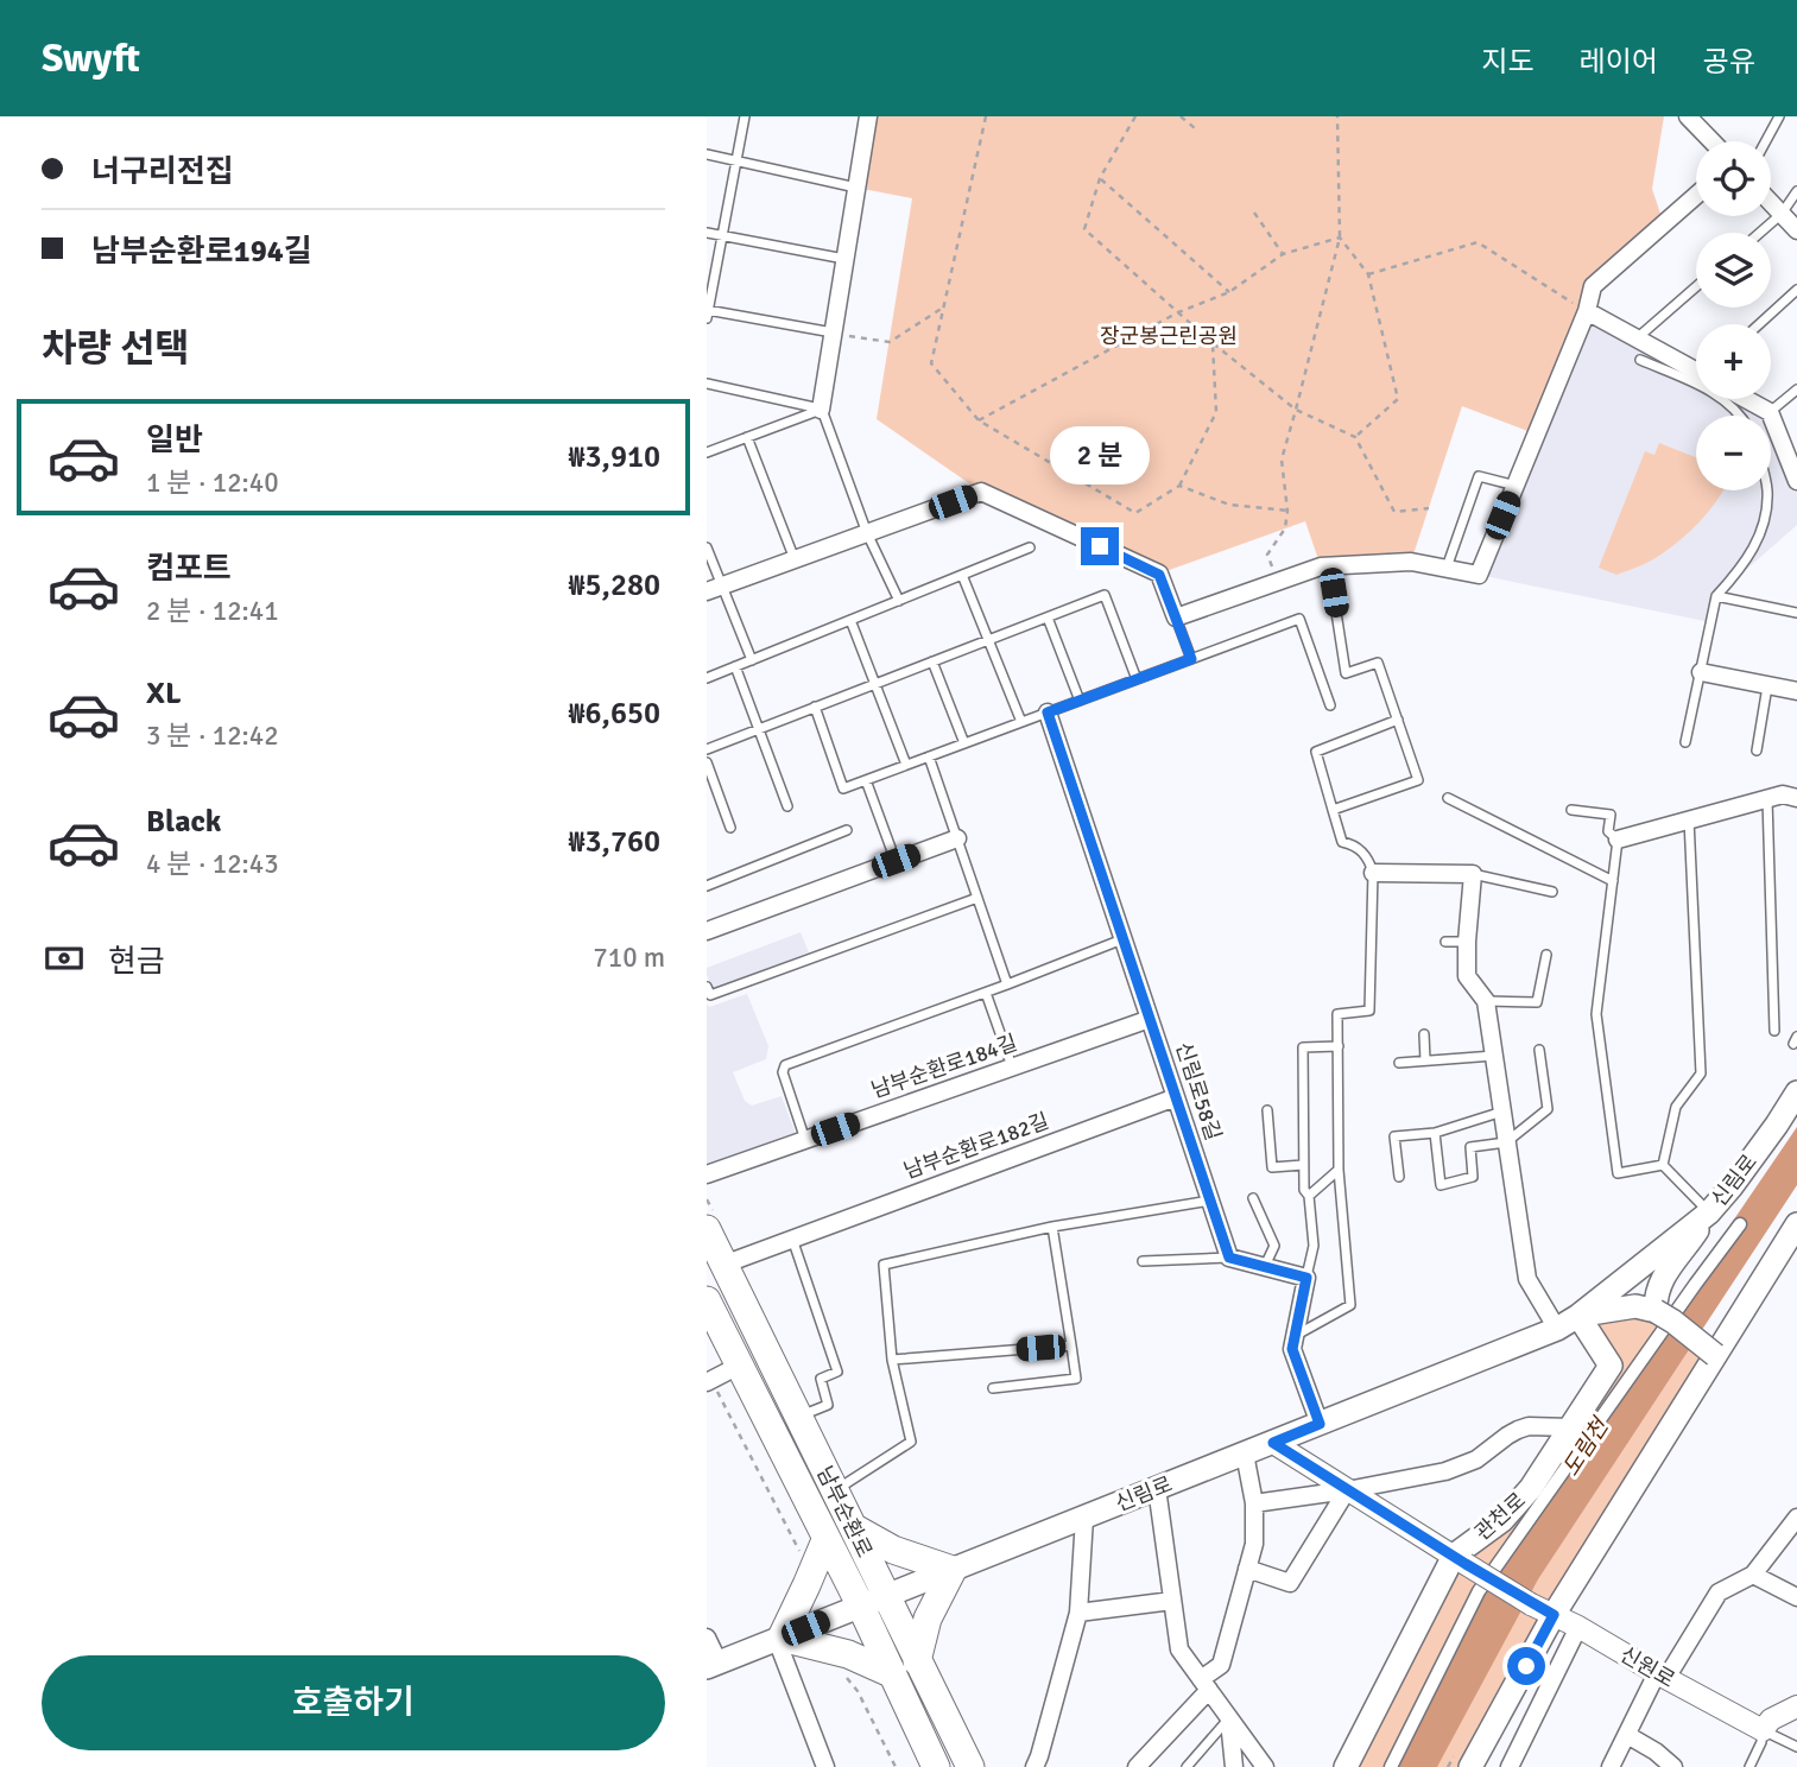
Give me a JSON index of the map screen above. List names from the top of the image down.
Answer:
{
  "streets": {
    "main road": ["신림로", "남부순환로", "관천로"],
    "street": [
      "남부순환로184길",
      "신림로58길",
      "남부순환로182길",
      "신원로"
    ]
  },
  "crossings": [
    ["남부순환로184길", "신림로58길"],
    ["신림로58길", "남부순환로182길"],
    ["남부순환로182길", "남부순환로"],
    ["신림로", "남부순환로"],
    ["신림로", "관천로"],
    ["관천로", "신원로"]
  ],
  "water": ["도림천"],
  "parks": ["장군봉근린공원"],
  "page": {
    "header": "Swyft",
    "nav": ["지도", "레이어", "공유"],
    "banner": ["너구리전집", "남부순환로194길"],
    "map_buttons": ["+", "−"],
    "heading": "차량 선택",
    "list": [
      {
        "name": "일반",
        "note": "1 분 · 12:40",
        "value": "₩3,910"
      },
      {
        "name": "컴포트",
        "note": "2 분 · 12:41",
        "value": "₩5,280"
      },
      {
        "name": "XL",
        "note": "3 분 · 12:42",
        "value": "₩6,650"
      },
      {
        "name": "Black",
        "note": "4 분 · 12:43",
        "value": "₩3,760"
      }
    ],
    "bubble": "2 분",
    "pay": ["현금", "710 m"],
    "buttons": "호출하기"
  }
}
